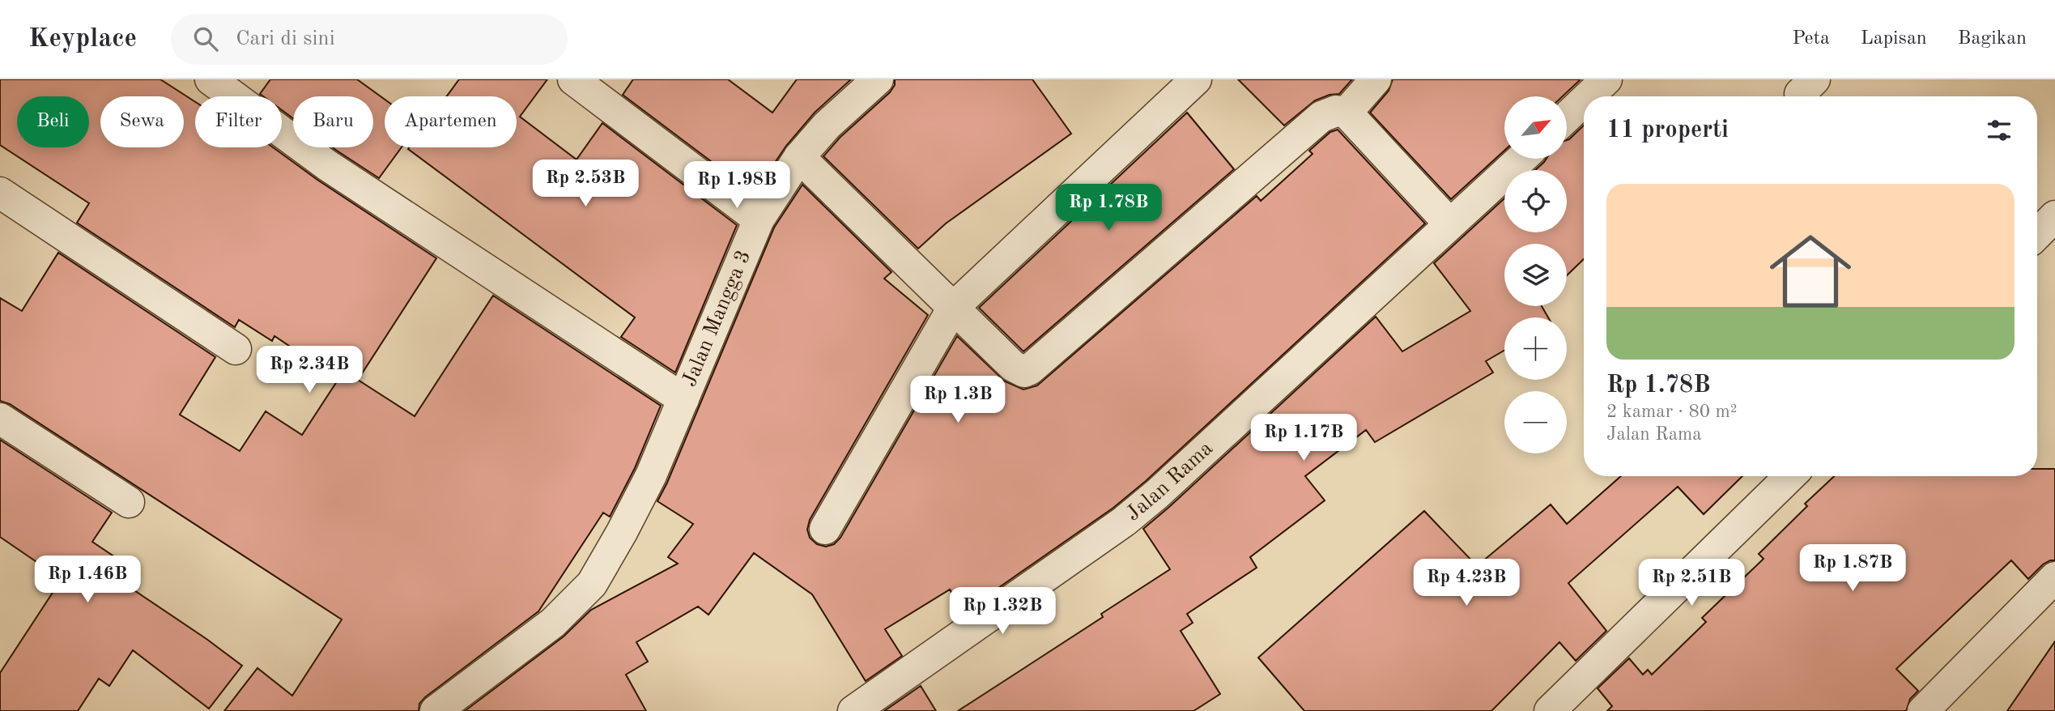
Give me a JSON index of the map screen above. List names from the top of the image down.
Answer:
{
  "streets": {
    "street": ["Jalan Mangga 3", "Jalan Rama"]
  },
  "north": "top right",
  "page": {
    "header": "Keyplace",
    "search": "Cari di sini",
    "nav": ["Peta", "Lapisan", "Bagikan"],
    "map_buttons": ["+", "−"],
    "chip": [
      "Beli",
      "Sewa",
      "Filter",
      "Baru",
      "Apartemen"
    ],
    "heading": "11 properti",
    "price": [
      "Rp 2.53B",
      "Rp 1.98B",
      "Rp 1.78B",
      "Rp 2.34B",
      "Rp 1.3B",
      "Rp 1.17B",
      "Rp 1.87B",
      "Rp 1.46B",
      "Rp 4.23B",
      "Rp 2.51B",
      "Rp 1.32B"
    ],
    "list": [
      {
        "name": "Rp 1.78B",
        "note": "2 kamar · 80 m² · Jalan Rama"
      }
    ]
  }
}
